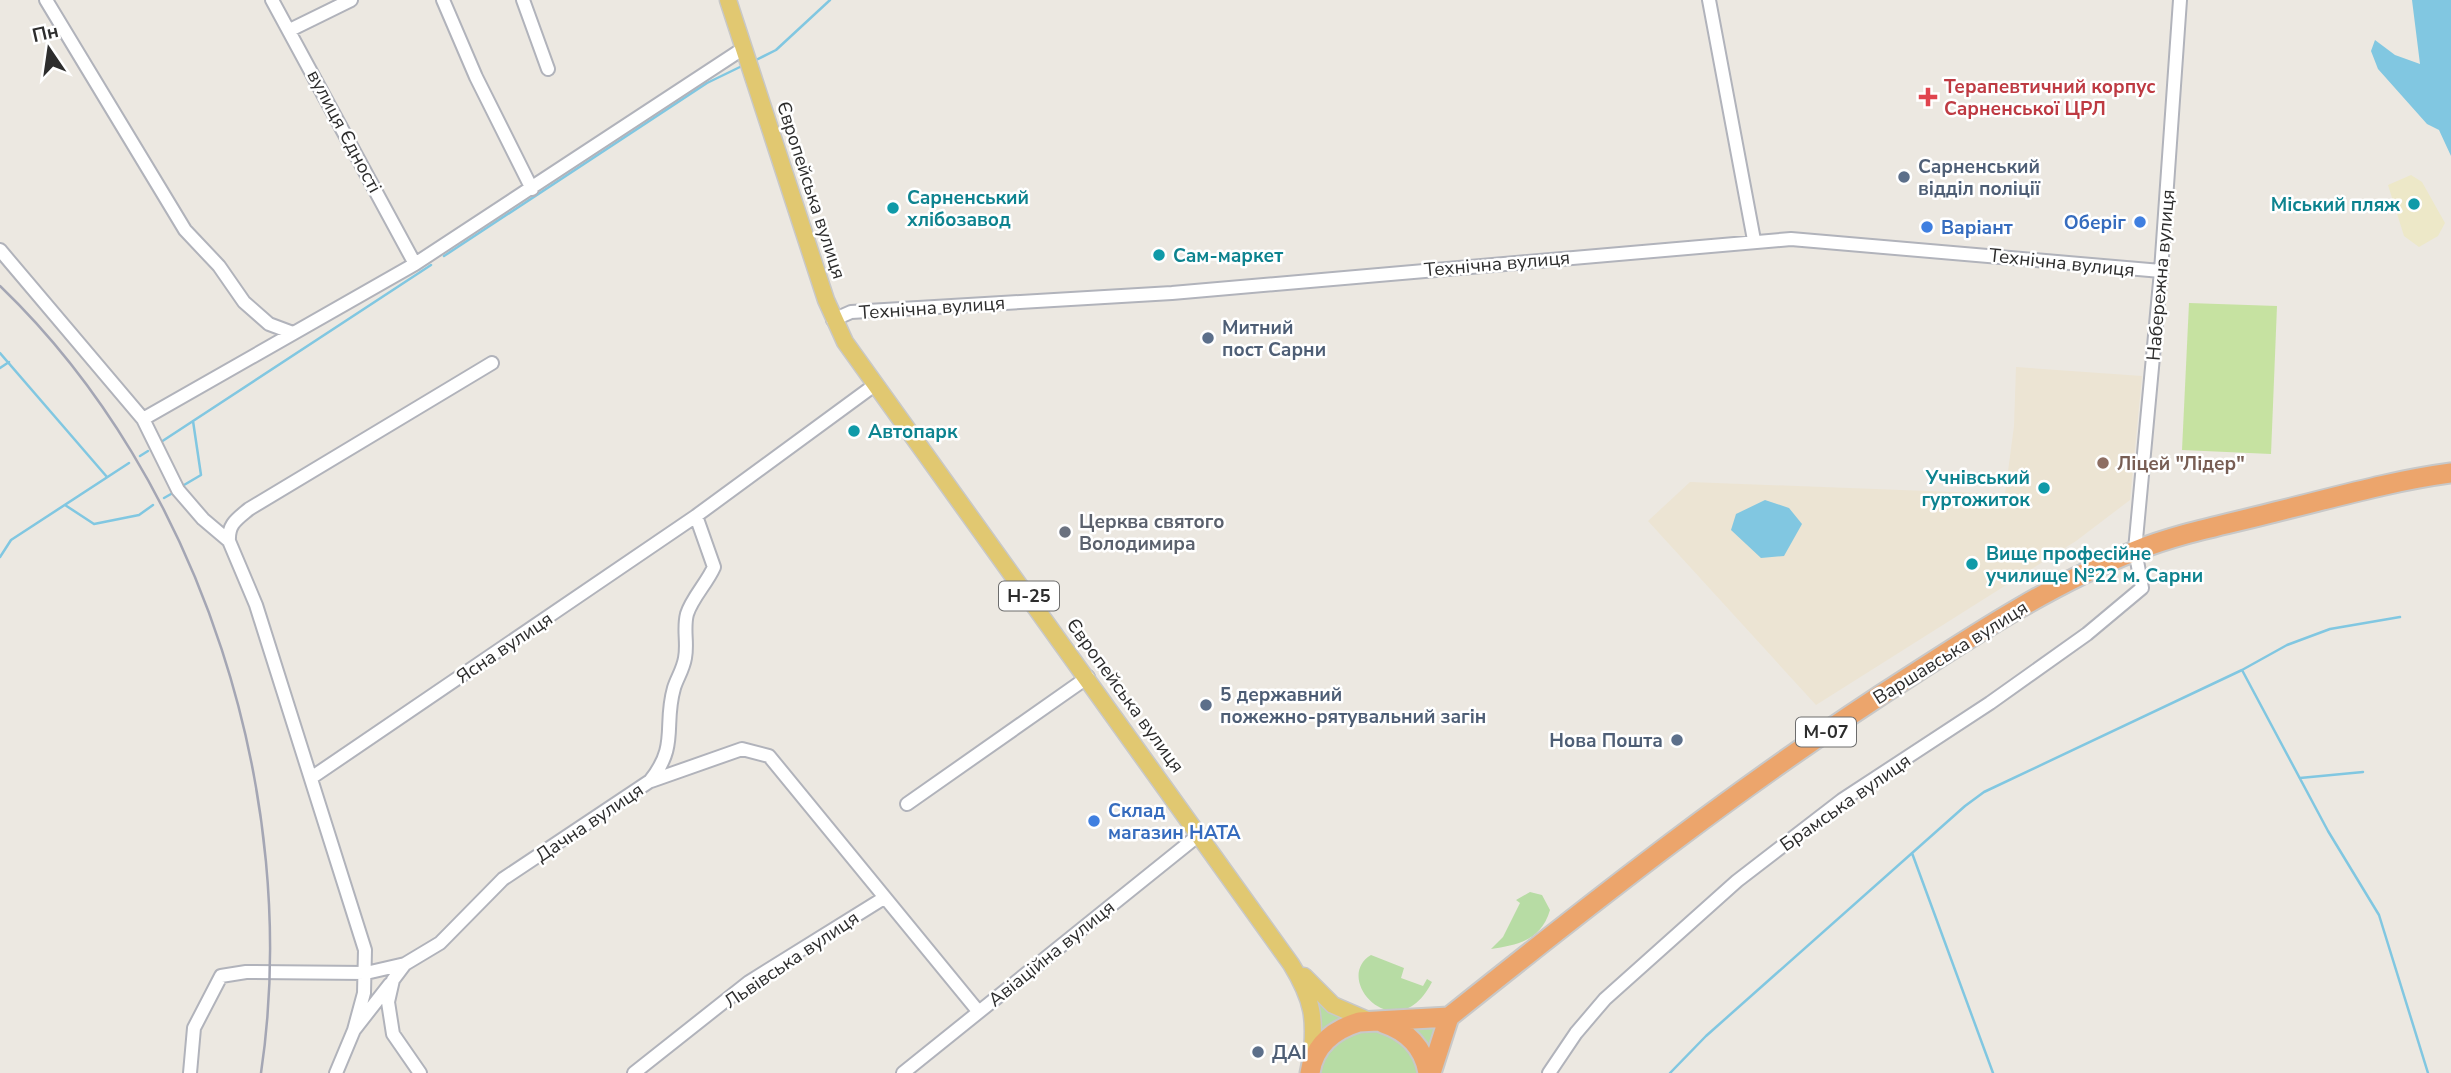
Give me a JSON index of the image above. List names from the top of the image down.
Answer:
{
  "streets": {
    "highway": ["Н-25", "Варшавська вулиця", "М-07"],
    "main road": ["Європейська вулиця"],
    "street": [
      "вулиця Єдності",
      "Технічна вулиця",
      "Набережна вулиця",
      "Ясна вулиця",
      "Брамська вулиця",
      "Дачна вулиця",
      "Авіаційна вулиця",
      "Львівська вулиця"
    ]
  },
  "crossings": [
    ["Європейська вулиця", "Технічна вулиця"],
    ["Європейська вулиця", "Н-25"],
    ["Європейська вулиця", "Авіаційна вулиця"],
    ["Технічна вулиця", "Набережна вулиця"],
    ["Набережна вулиця", "Варшавська вулиця"],
    ["Набережна вулиця", "Брамська вулиця"],
    ["Ясна вулиця", "Дачна вулиця"],
    ["Варшавська вулиця", "Брамська вулиця"]
  ],
  "places": {
    "health": ["Терапевтичний корпус Сарненської ЦРЛ"],
    "other": [
      "Сарненський відділ поліції",
      "Міський пляж",
      "Сарненський хлібозавод",
      "Оберіг",
      "Варіант",
      "Сам-маркет",
      "Митний пост Сарни",
      "Автопарк",
      "Ліцей \"Лідер\"",
      "Учнівський гуртожиток",
      "Церква святого Володимира",
      "Вище професійне училище №22 м. Сарни",
      "5 державний пожежно-рятувальний загін",
      "Нова Пошта",
      "Склад магазин НАТА",
      "ДАІ"
    ]
  },
  "north": "top"
}
